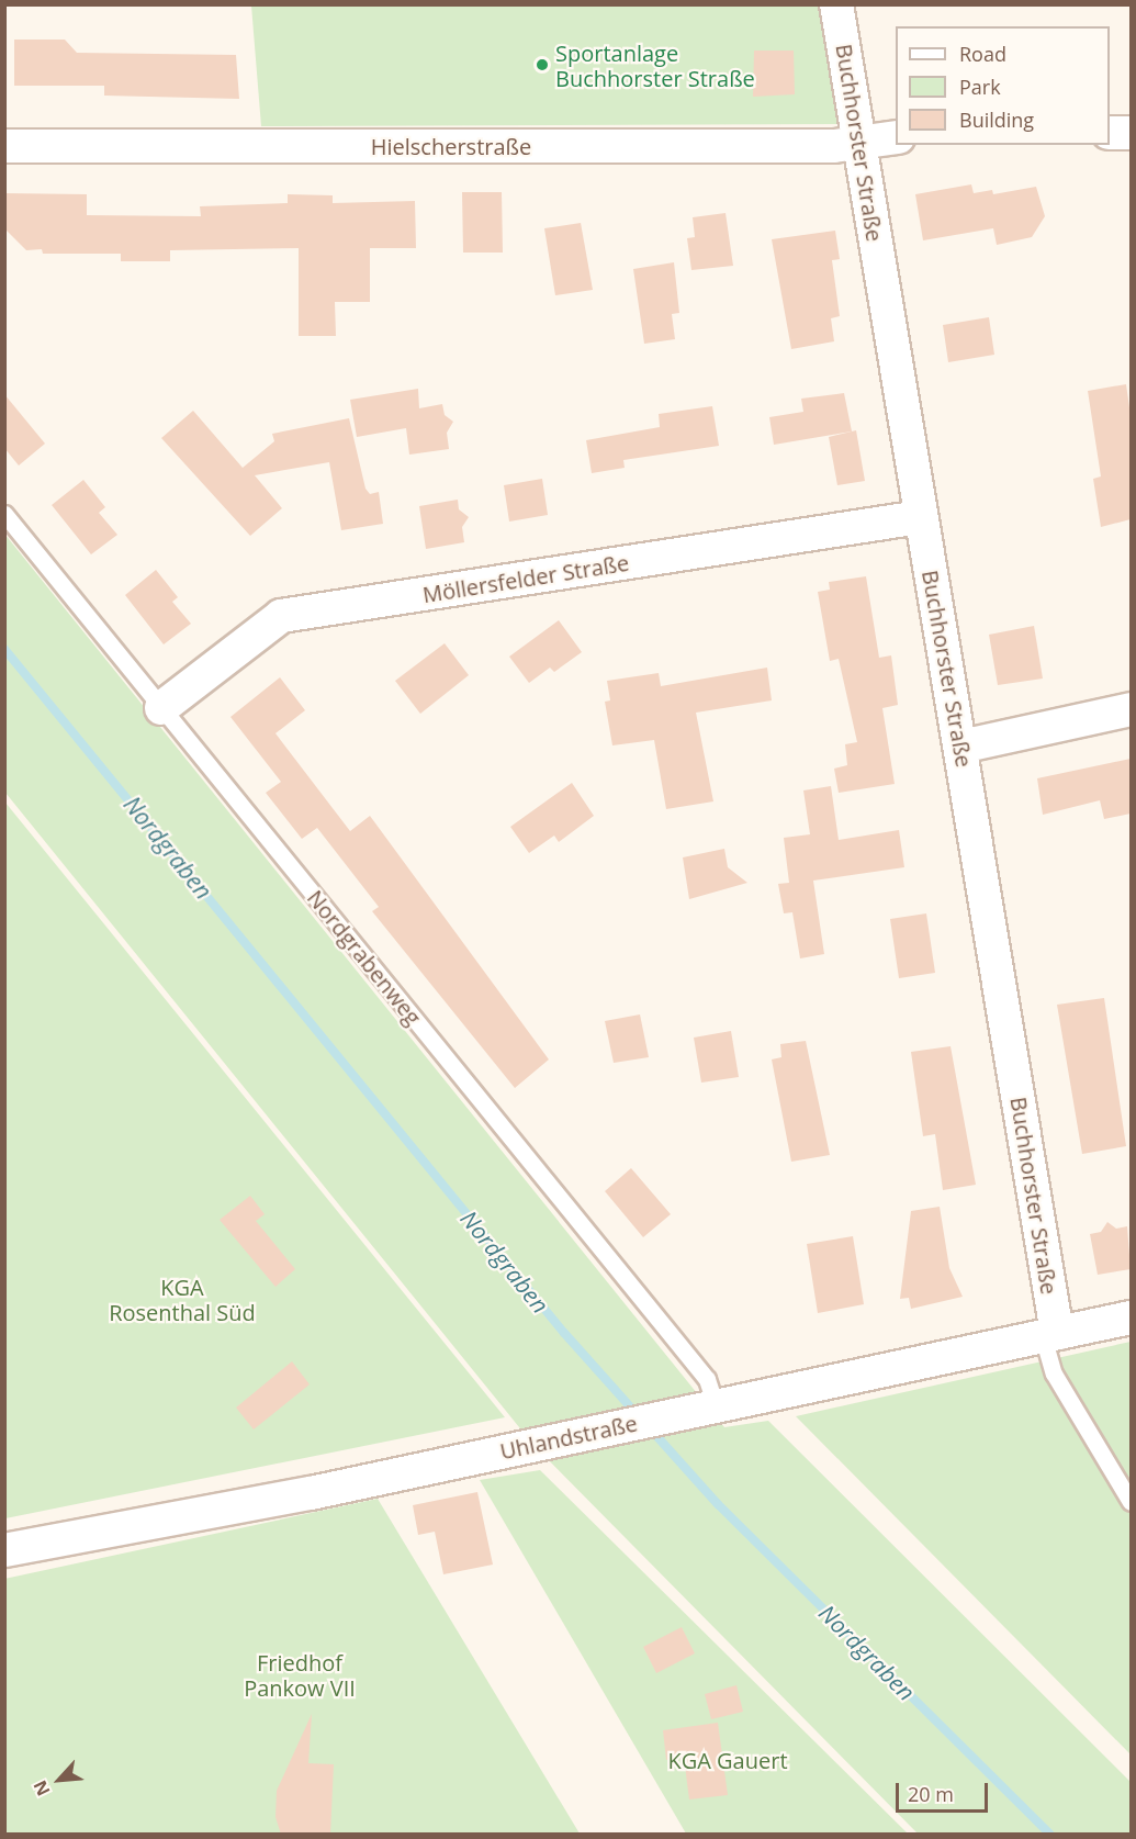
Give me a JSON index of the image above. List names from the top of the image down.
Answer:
{
  "streets": {
    "street": [
      "Buchhorster Straße",
      "Hielscherstraße",
      "Möllersfelder Straße",
      "Uhlandstraße"
    ],
    "lane": ["Nordgrabenweg"]
  },
  "crossings": [
    ["Buchhorster Straße", "Hielscherstraße"],
    ["Buchhorster Straße", "Möllersfelder Straße"],
    ["Buchhorster Straße", "Uhlandstraße"],
    ["Möllersfelder Straße", "Nordgrabenweg"],
    ["Nordgrabenweg", "Uhlandstraße"]
  ],
  "water": ["Nordgraben"],
  "parks": ["KGA Rosenthal Süd", "Friedhof Pankow VII", "KGA Gauert"],
  "places": ["Sportanlage Buchhorster Straße"],
  "legend": ["Road", "Park", "Building"],
  "scale_bar": "20 m",
  "north": "bottom left"
}
